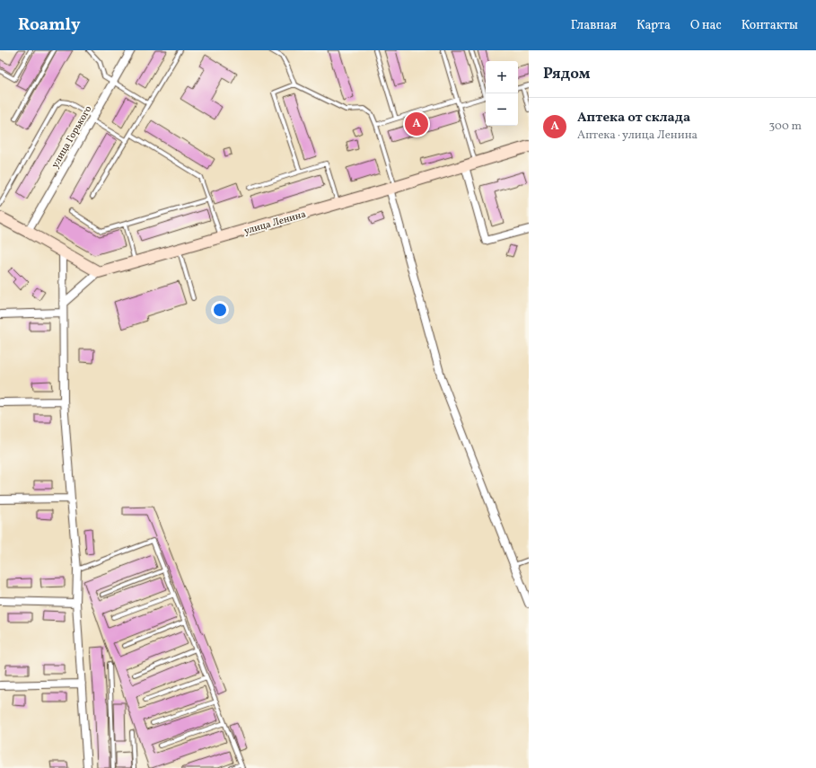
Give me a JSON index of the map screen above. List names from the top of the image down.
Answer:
{
  "streets": {
    "street": ["улица Горького", "улица Ленина"]
  },
  "page": {
    "header": "Roamly",
    "nav": [
      "Главная",
      "Карта",
      "О нас",
      "Контакты"
    ],
    "heading": "Рядом",
    "map_buttons": ["+", "−"],
    "list": [
      {
        "mark": "A",
        "name": "Аптека от склада",
        "note": "Аптека · улица Ленина",
        "value": "300 m"
      }
    ],
    "pins": "A"
  }
}
